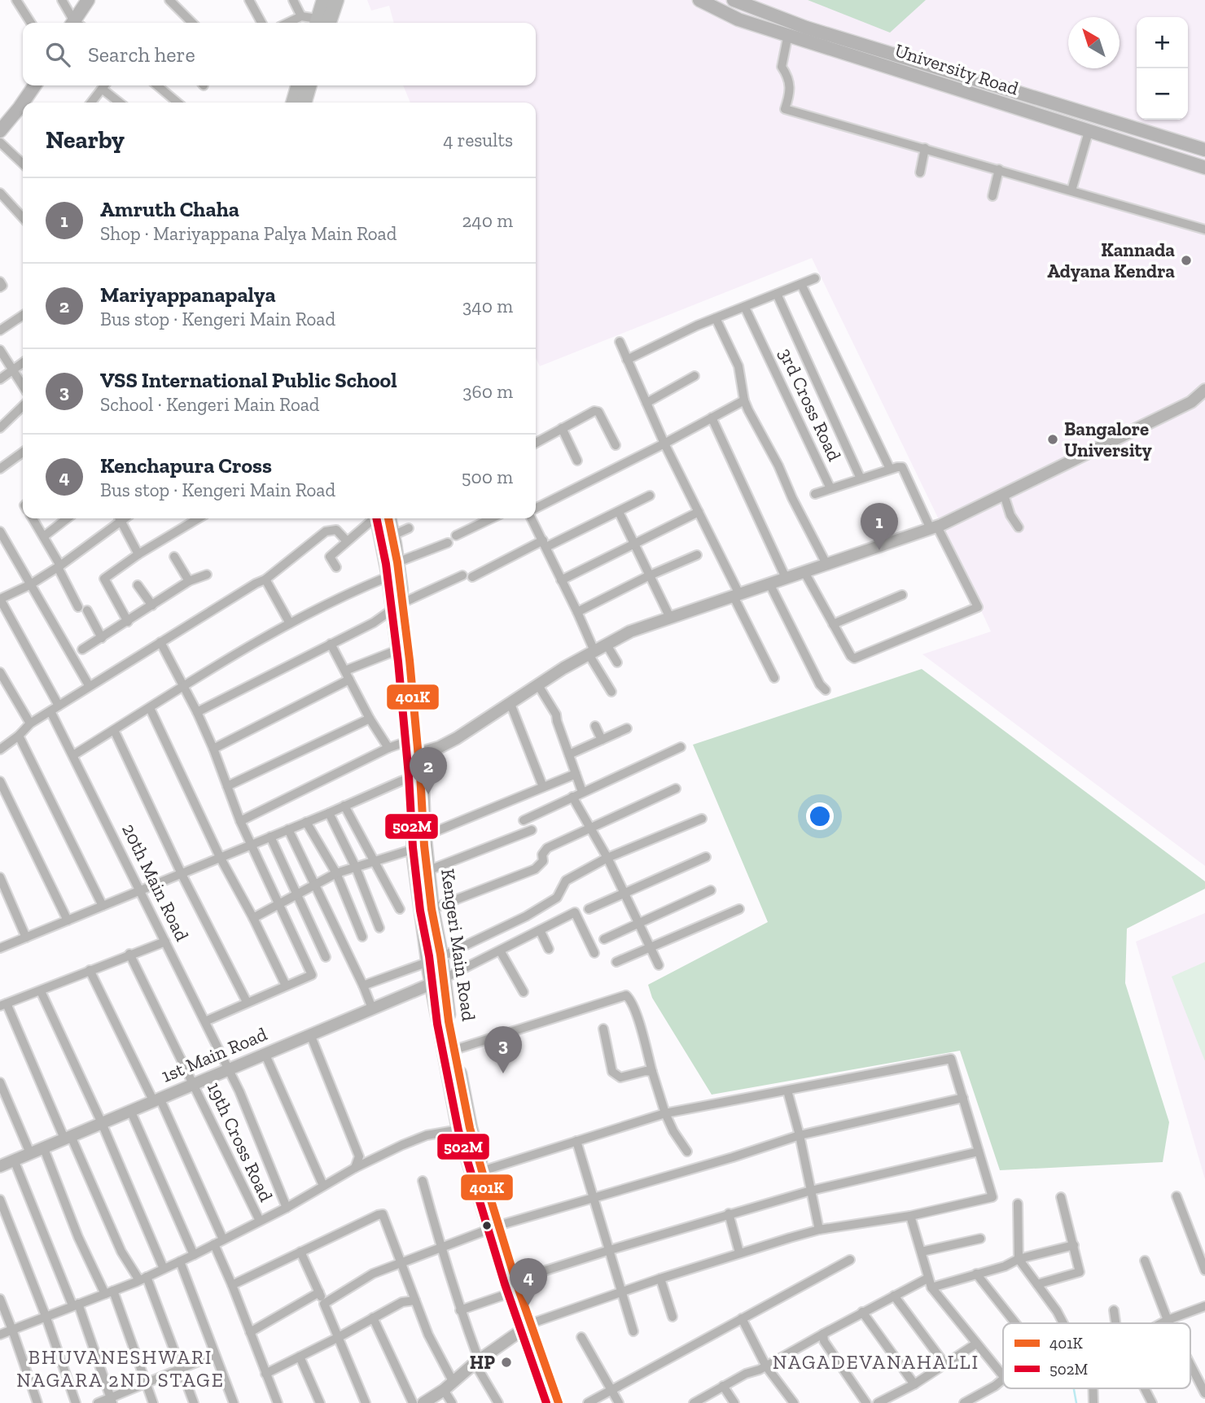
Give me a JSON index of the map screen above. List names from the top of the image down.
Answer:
{
  "streets": {
    "main road": ["University Road", "Kengeri Main Road"],
    "street": [
      "3rd Cross Road",
      "20th Main Road",
      "1st Main Road",
      "19th Cross Road"
    ]
  },
  "crossings": [
    ["20th Main Road", "1st Main Road"],
    ["Kengeri Main Road", "1st Main Road"],
    ["1st Main Road", "19th Cross Road"]
  ],
  "districts": ["BHUVANESHWARI NAGARA 2ND STAGE", "NAGADEVANAHALLI"],
  "places": ["Kannada Adyana Kendra", "Bangalore University", "HP"],
  "lines": ["transit line 401K", "transit line 502M"],
  "legend": ["401K", "502M"],
  "north": "top left",
  "page": {
    "map_buttons": ["+", "−"],
    "search": "Search here",
    "heading": ["Nearby", "4 results"],
    "list": [
      {
        "mark": "1",
        "name": "Amruth Chaha",
        "note": "Shop · Mariyappana Palya Main Road",
        "value": "240 m"
      },
      {
        "mark": "2",
        "name": "Mariyappanapalya",
        "note": "Bus stop · Kengeri Main Road",
        "value": "340 m"
      },
      {
        "mark": "3",
        "name": "VSS International Public School",
        "note": "School · Kengeri Main Road",
        "value": "360 m"
      },
      {
        "mark": "4",
        "name": "Kenchapura Cross",
        "note": "Bus stop · Kengeri Main Road",
        "value": "500 m"
      }
    ],
    "pins": [
      "1",
      "2",
      "3",
      "4"
    ]
  }
}
